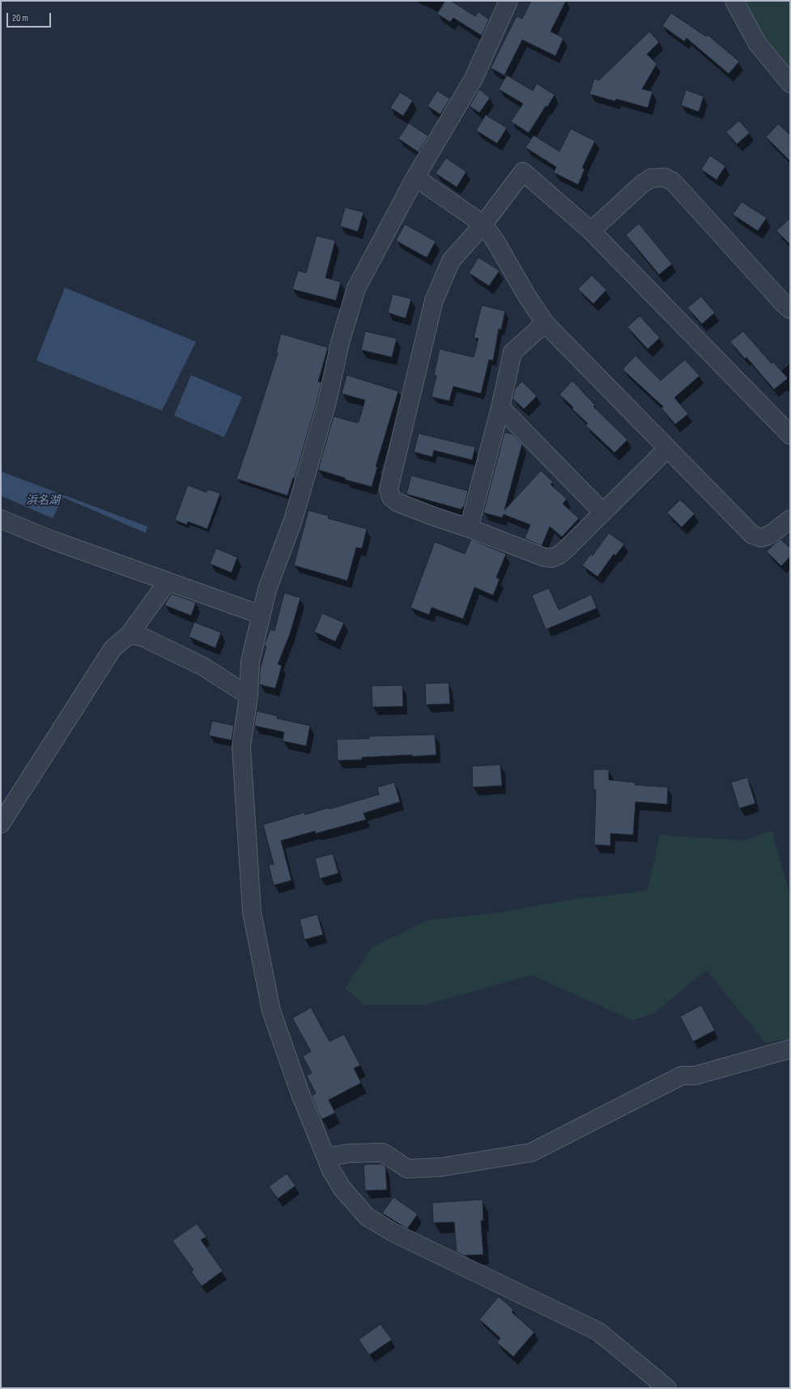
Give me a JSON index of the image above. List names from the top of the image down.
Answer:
{
  "water": ["浜名湖"],
  "scale_bar": "20 m"
}
